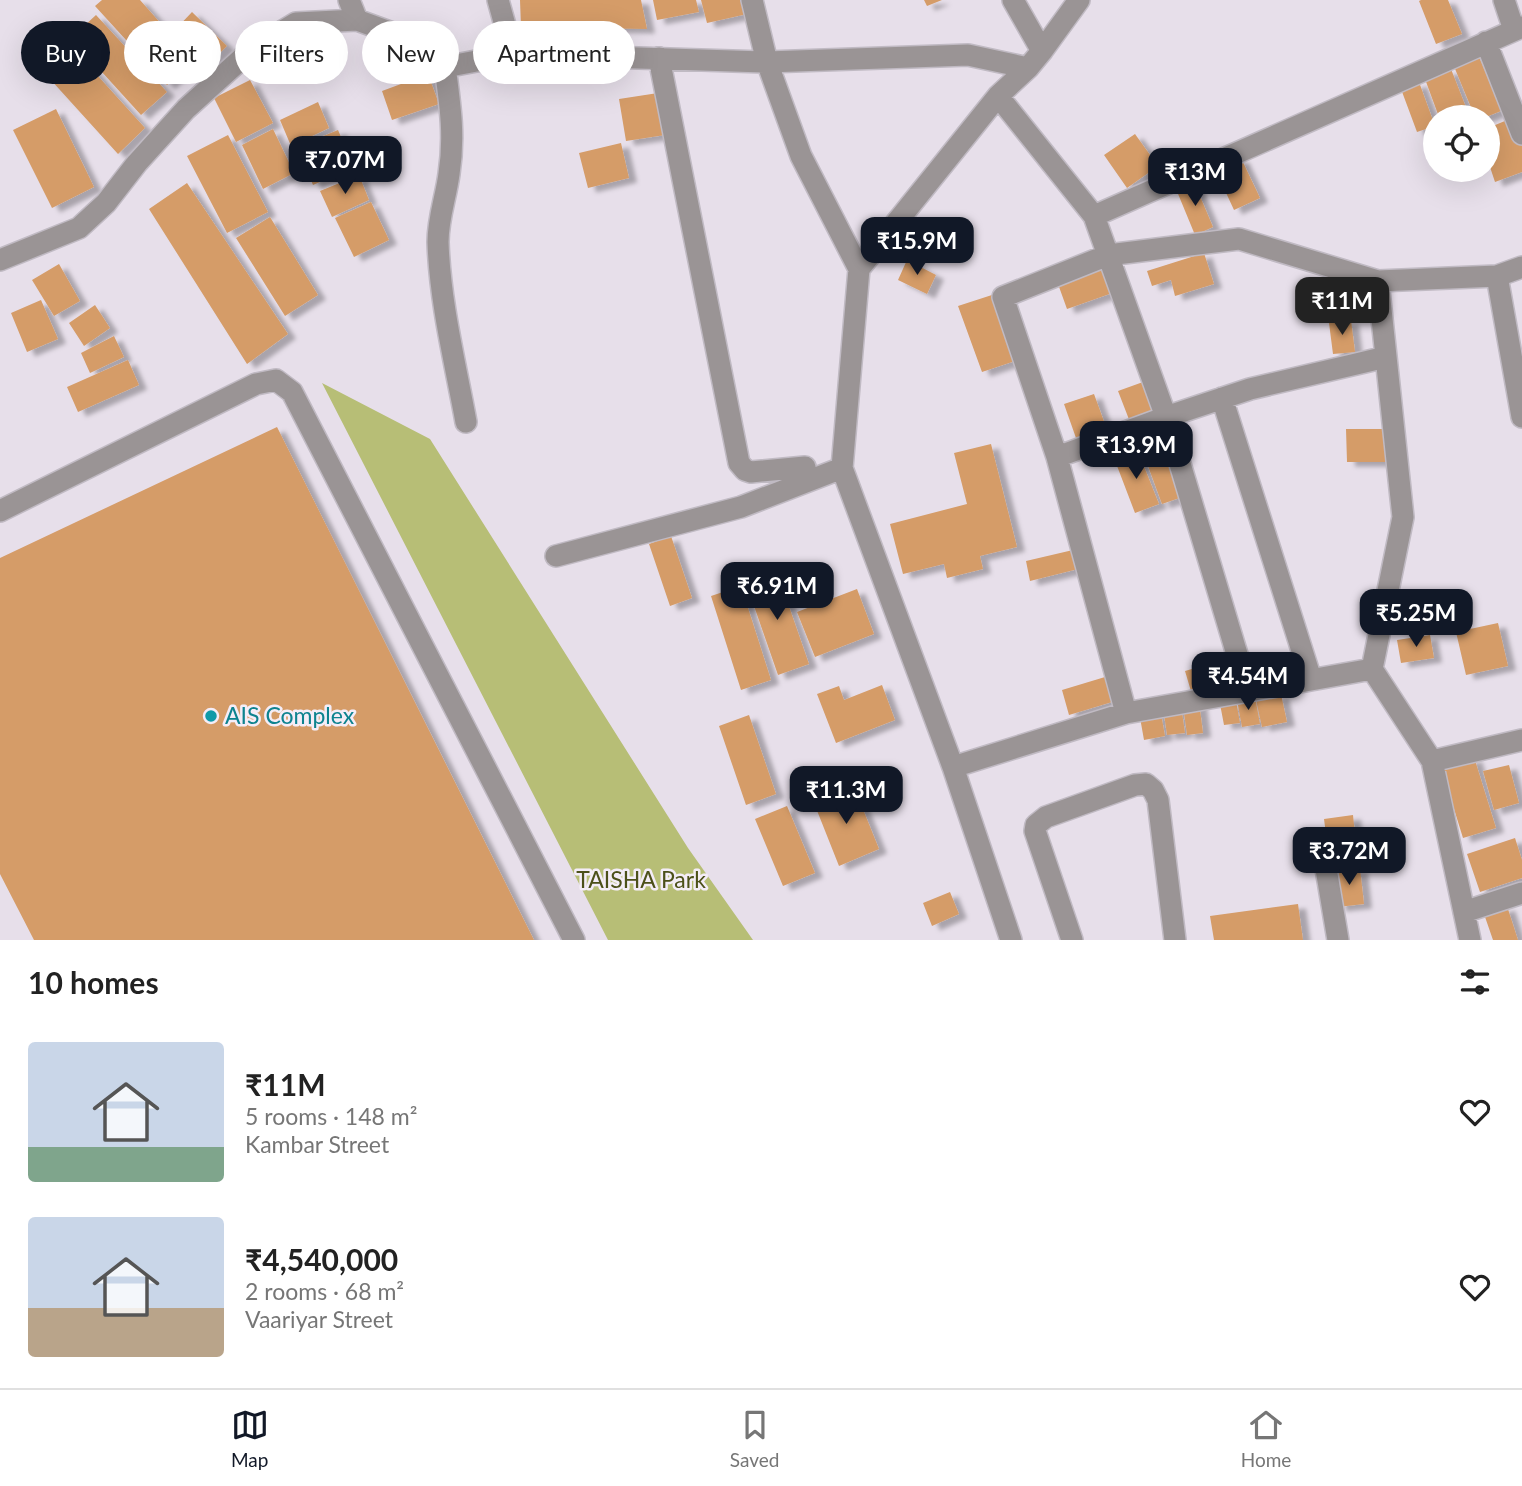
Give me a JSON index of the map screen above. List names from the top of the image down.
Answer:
{
  "parks": ["TAISHA Park"],
  "places": ["AIS Complex"],
  "page": {
    "chip": [
      "Buy",
      "Rent",
      "Filters",
      "New",
      "Apartment"
    ],
    "price": [
      "₹7.07M",
      "₹13M",
      "₹15.9M",
      "₹11M",
      "₹13.9M",
      "₹6.91M",
      "₹5.25M",
      "₹4.54M",
      "₹11.3M",
      "₹3.72M"
    ],
    "heading": "10 homes",
    "list": [
      {
        "name": "₹11M",
        "note": "5 rooms · 148 m² · Kambar Street"
      },
      {
        "name": "₹4,540,000",
        "note": "2 rooms · 68 m² · Vaariyar Street"
      }
    ],
    "tabs": ["Map", "Saved", "Home"]
  }
}
